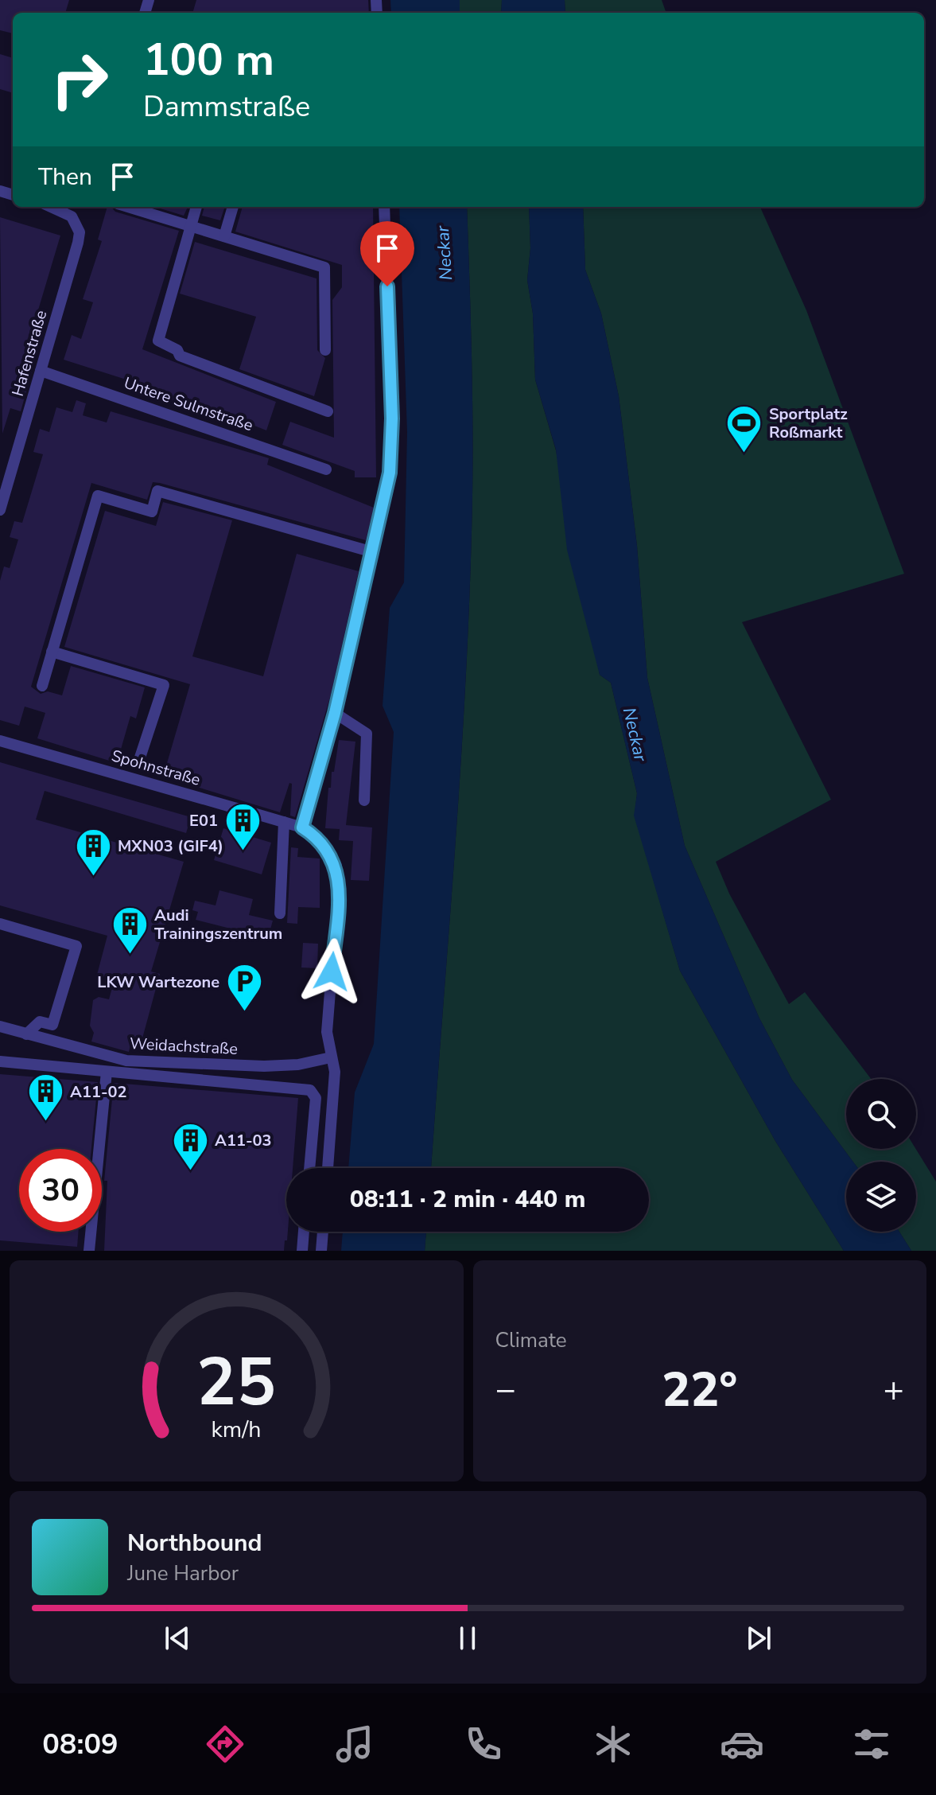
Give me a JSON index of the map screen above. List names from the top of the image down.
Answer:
{
  "streets": {
    "street": [
      "Hafenstraße",
      "Untere Sulmstraße",
      "Spohnstraße",
      "Weidachstraße"
    ]
  },
  "crossings": [
    ["Hafenstraße", "Untere Sulmstraße"]
  ],
  "water": ["Neckar"],
  "places": {
    "sports": ["Sportplatz Roßmarkt"],
    "building": [
      "E01",
      "MXN03 (GIF4)",
      "Audi Trainingszentrum",
      "A11-02",
      "A11-03"
    ],
    "parking": ["LKW Wartezone"]
  },
  "page": {
    "turn": ["100 m", "Dammstraße"],
    "then": "Then",
    "limit": "30",
    "trip": "08:11 · 2 min · 440 m",
    "tile": "Climate",
    "heat": ["−", "22°", "+"],
    "song": ["Northbound", "June Harbor"],
    "tabs": "08:09",
    "gauge": ["25", "km/h"]
  }
}
